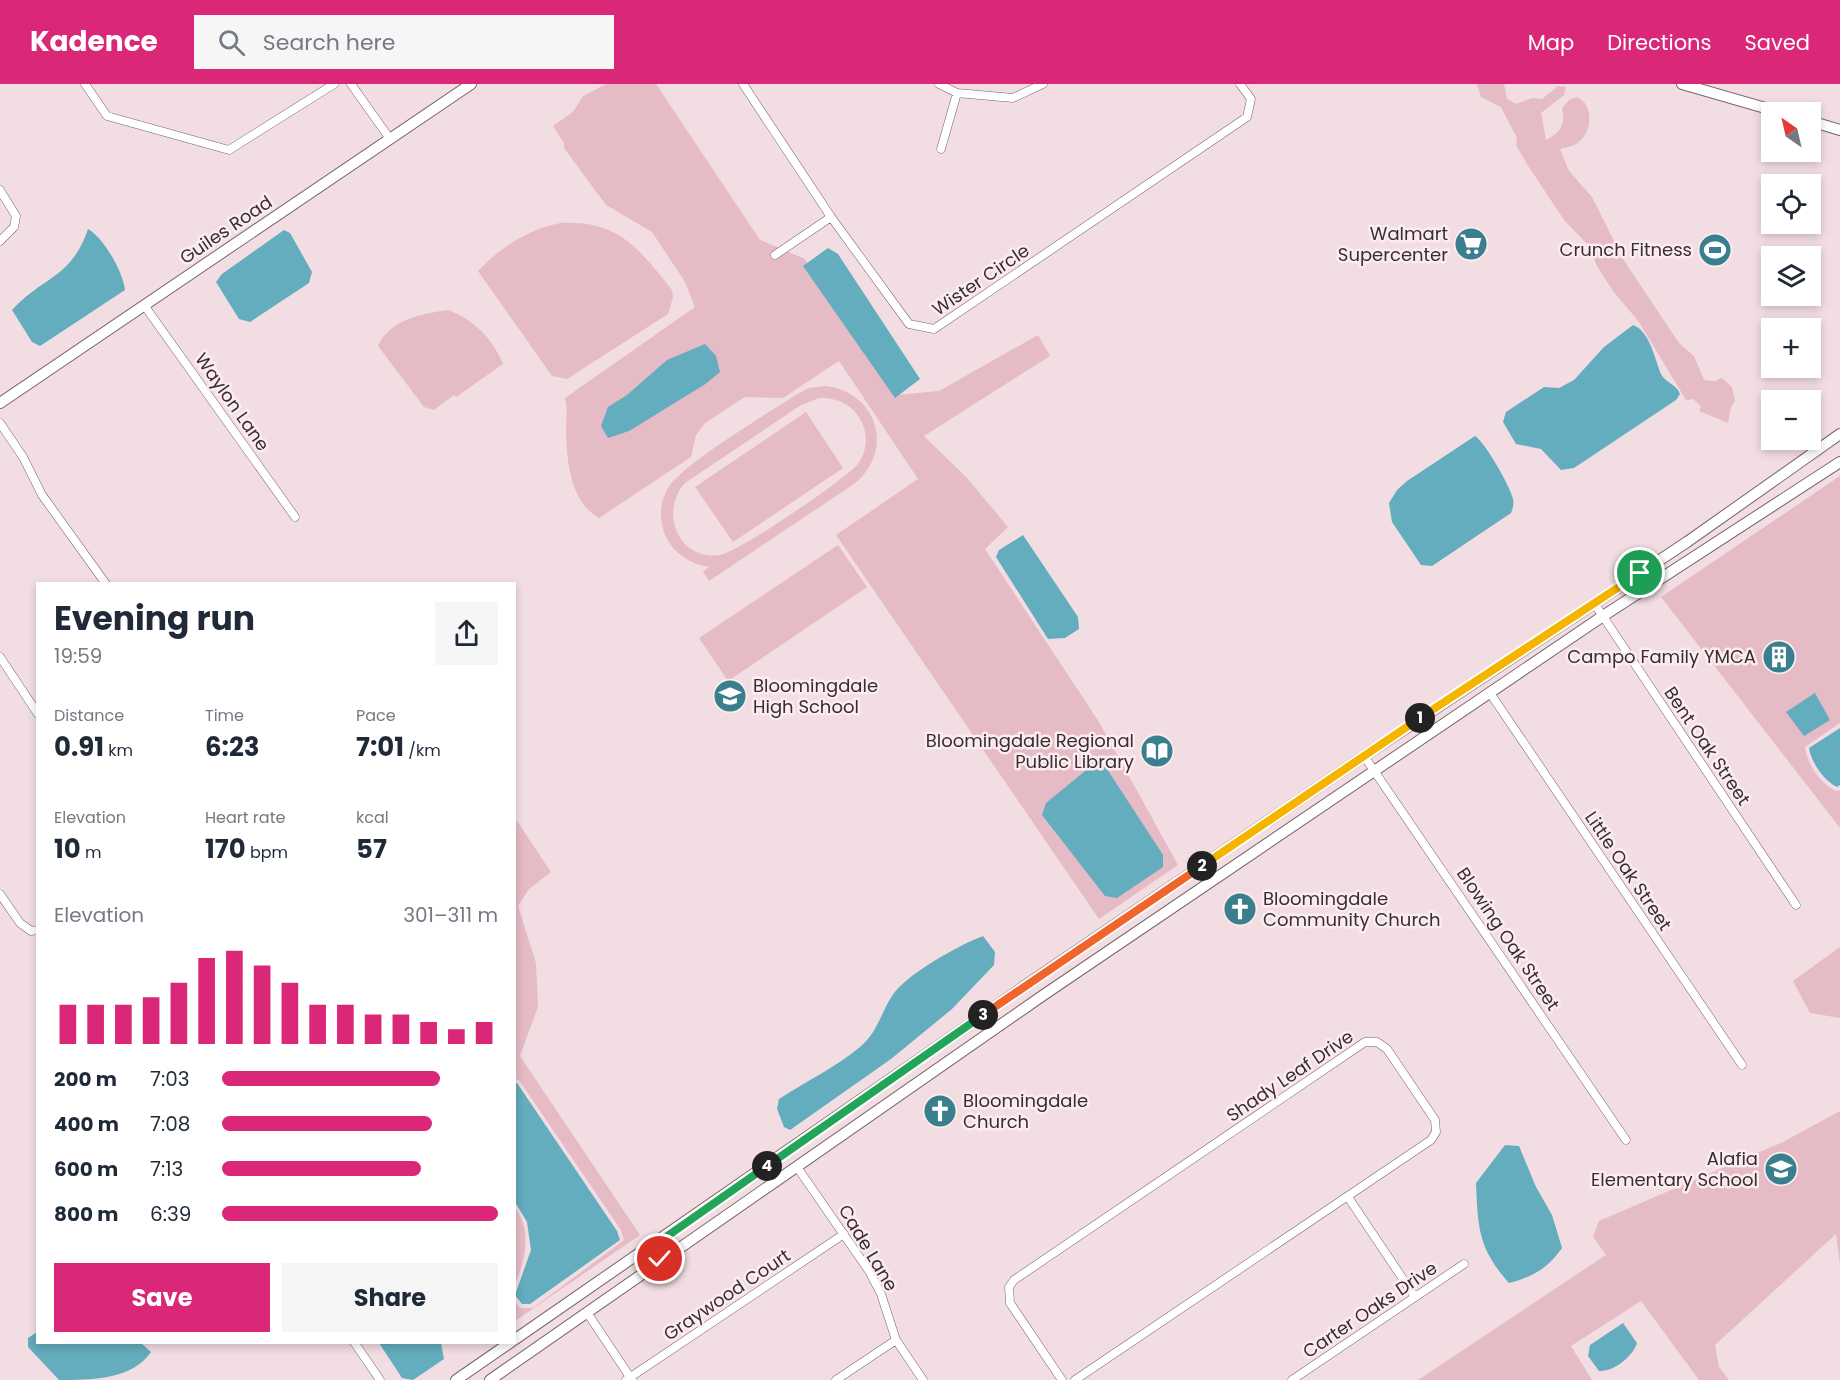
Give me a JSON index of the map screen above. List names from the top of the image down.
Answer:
{
  "streets": {
    "main road": ["Guiles Road"],
    "street": [
      "Wister Circle",
      "Waylon Lane",
      "Bent Oak Street",
      "Little Oak Street",
      "Blowing Oak Street",
      "Shady Leaf Drive",
      "Cade Lane",
      "Graywood Court",
      "Carter Oaks Drive"
    ]
  },
  "crossings": [
    ["Guiles Road", "Waylon Lane"],
    ["Cade Lane", "Graywood Court"]
  ],
  "places": {
    "supermarket": ["Walmart Supercenter"],
    "sports": ["Crunch Fitness"],
    "building": ["Campo Family YMCA"],
    "school or university": ["Bloomingdale High School", "Alafia Elementary School"],
    "library": ["Bloomingdale Regional Public Library"],
    "church": ["Bloomingdale Community Church", "Bloomingdale Church"]
  },
  "north": "top left",
  "page": {
    "header": "Kadence",
    "search": "Search here",
    "nav": ["Map", "Directions", "Saved"],
    "map_buttons": ["+", "−"],
    "heading": ["Evening run", "19:59"],
    "stats": [
      ["Distance", "0.91 km"],
      ["Time", "6:23"],
      ["Pace", "7:01 /km"],
      ["Elevation", "10 m"],
      ["Heart rate", "170 bpm"],
      ["kcal", "57"]
    ],
    "pins": [
      "1",
      "2",
      "3",
      "4"
    ],
    "chart": ["Elevation", "301–311 m"],
    "list": [
      {
        "name": "200 m",
        "note": "7:03"
      },
      {
        "name": "400 m",
        "note": "7:08"
      },
      {
        "name": "600 m",
        "note": "7:13"
      },
      {
        "name": "800 m",
        "note": "6:39"
      }
    ],
    "buttons": ["Save", "Share"]
  }
}
